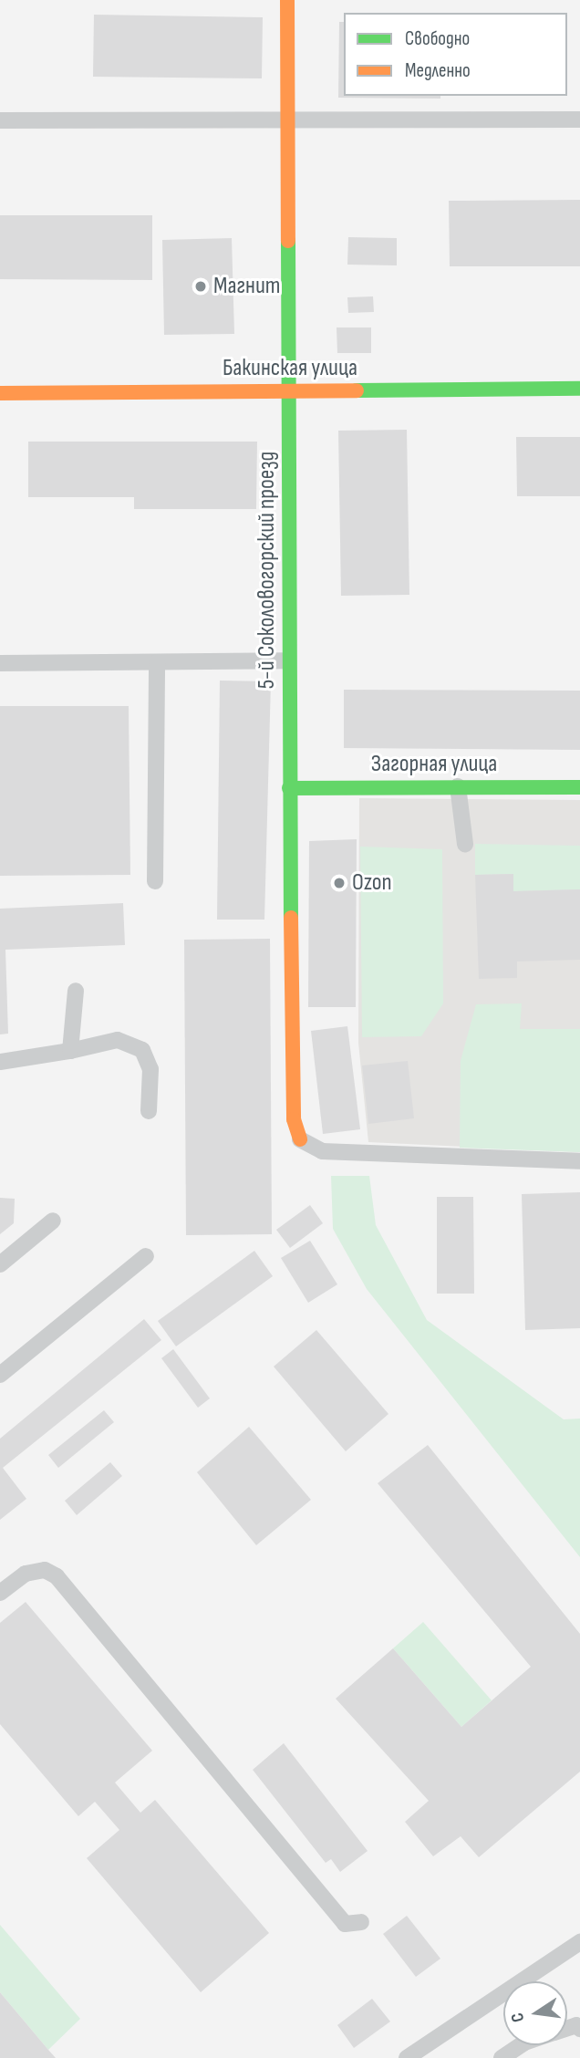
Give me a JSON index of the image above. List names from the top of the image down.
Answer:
{
  "streets": {
    "street": ["Бакинская улица", "5-й Соколовогорский проезд", "Загорная улица"]
  },
  "crossings": [
    ["Бакинская улица", "5-й Соколовогорский проезд"],
    ["5-й Соколовогорский проезд", "Загорная улица"]
  ],
  "places": ["Магнит", "Ozon"],
  "legend": ["Свободно", "Медленно"],
  "north": "left"
}
